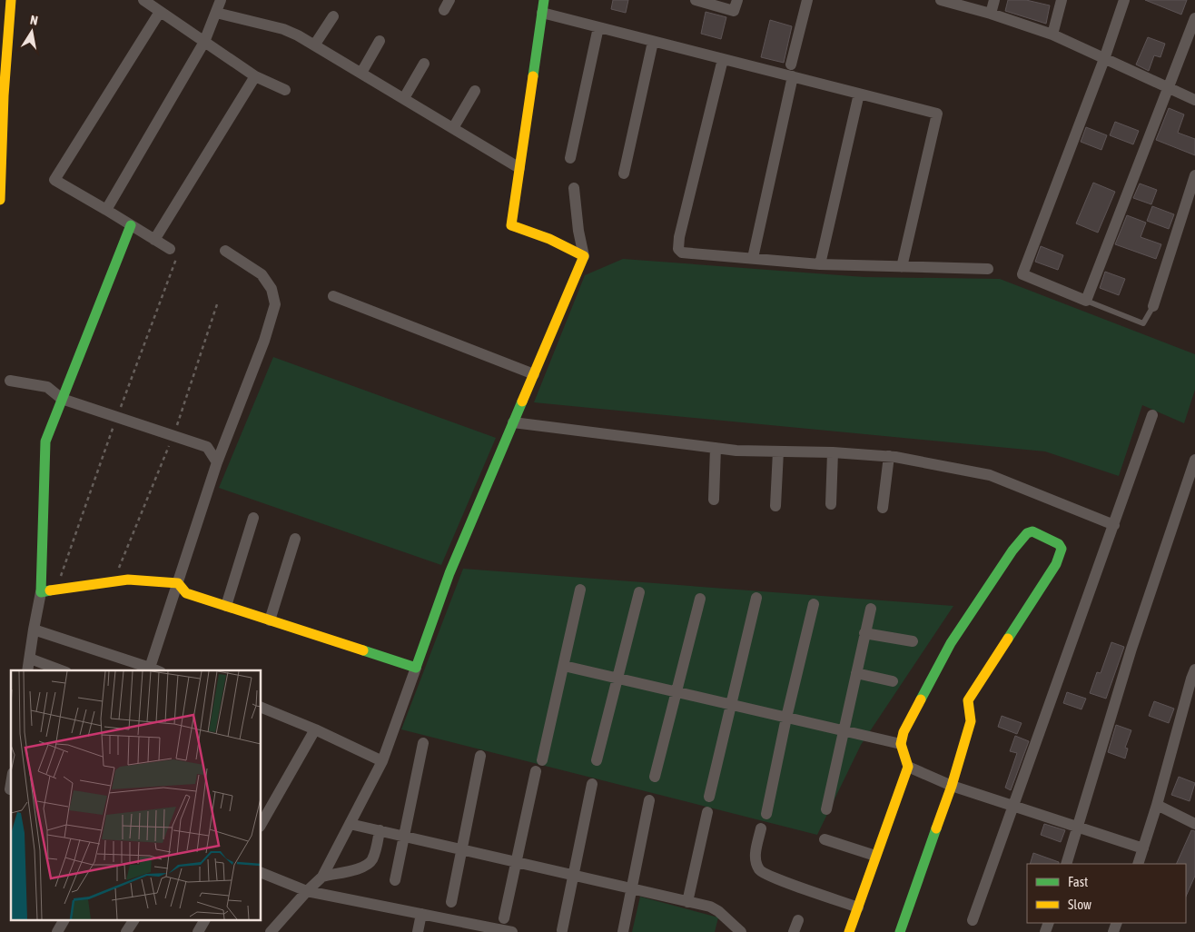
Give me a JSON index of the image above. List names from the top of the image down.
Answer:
{
  "legend": ["Fast", "Slow"],
  "north": "top"
}
